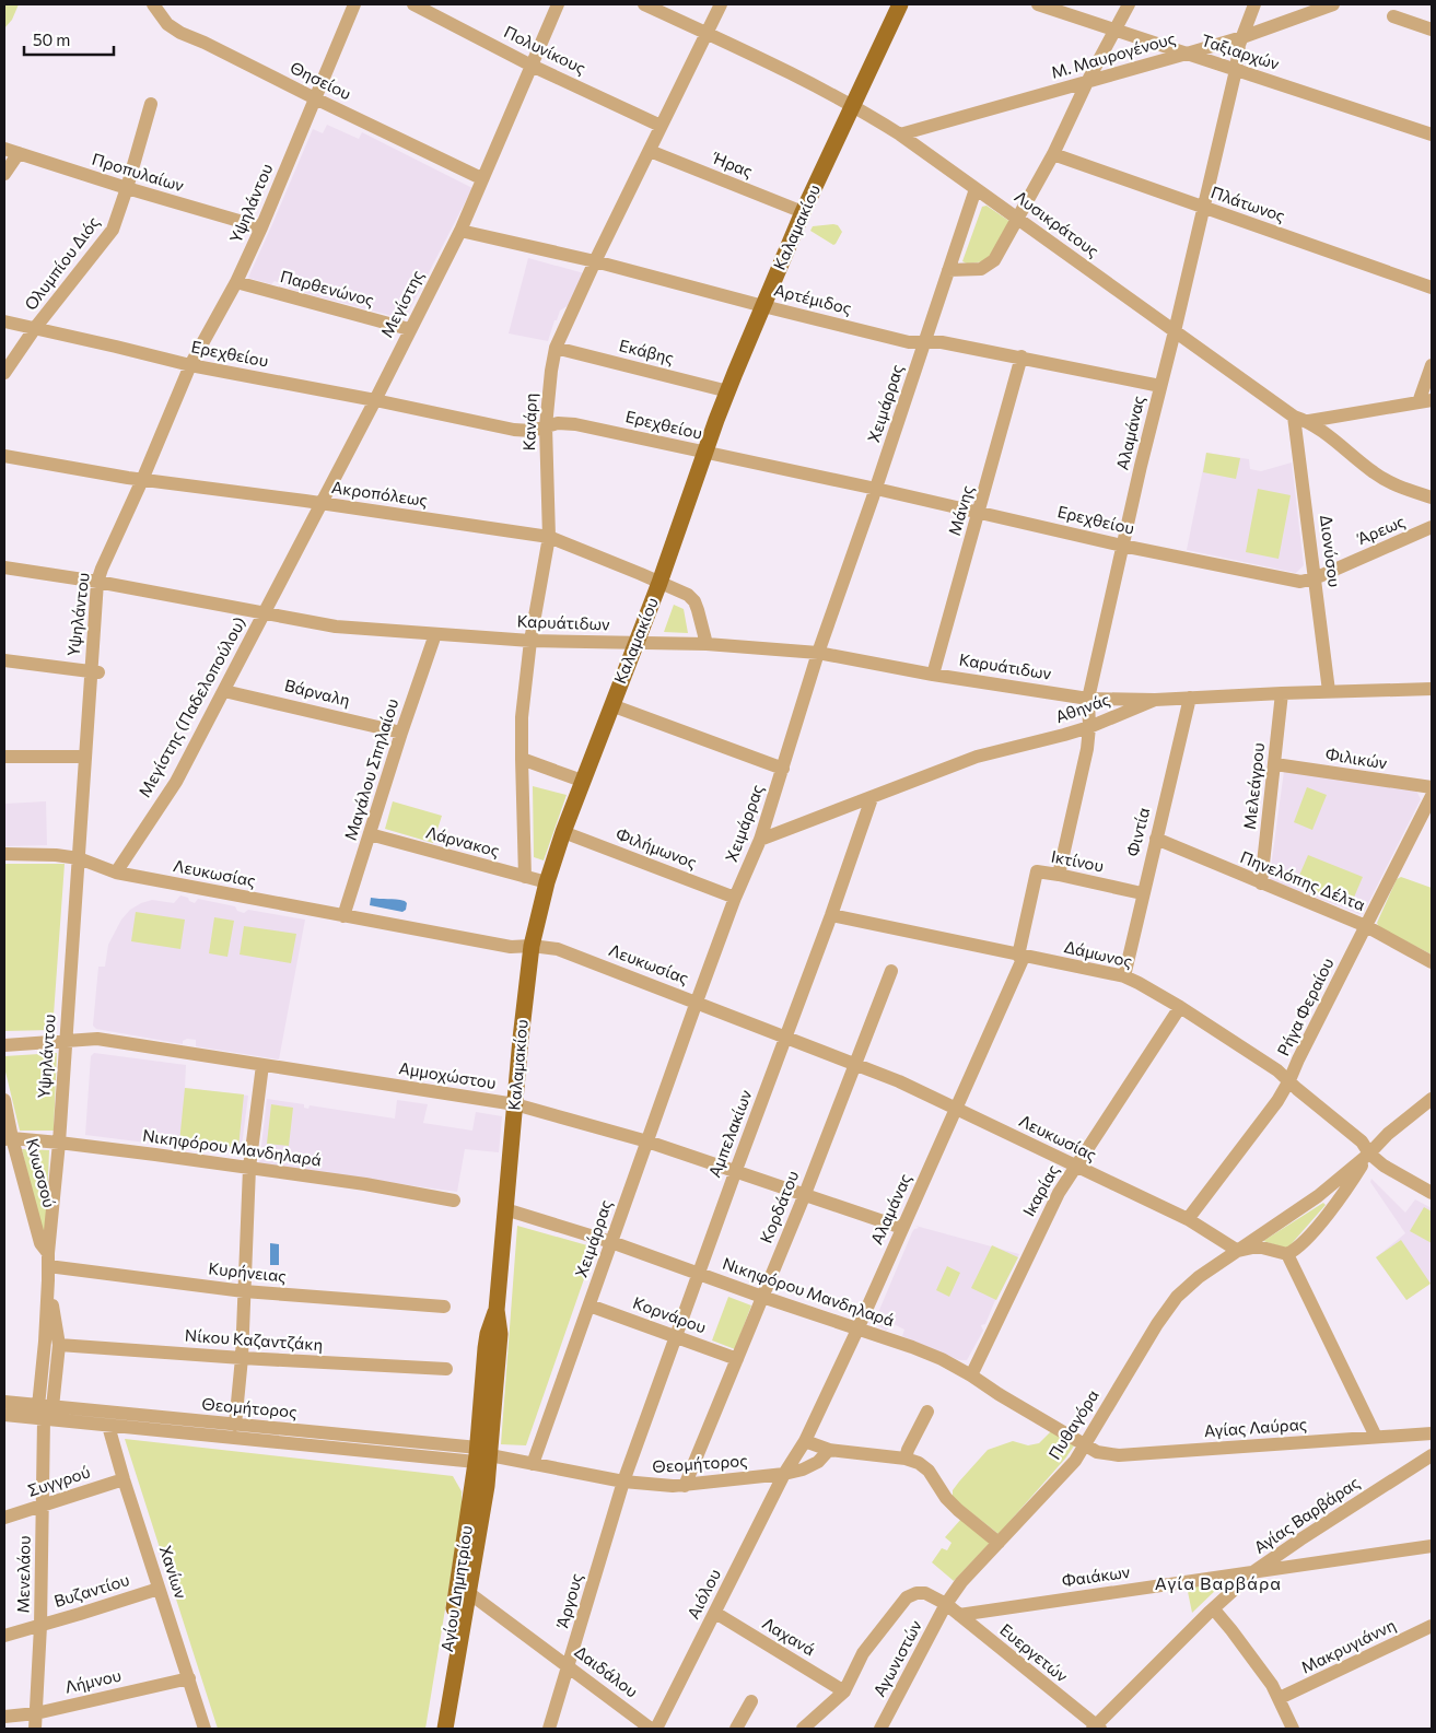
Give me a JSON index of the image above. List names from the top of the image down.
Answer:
{
  "streets": {
    "main road": ["Καλαμακίου", "Αγίου Δημητρίου"],
    "street": [
      "Πολυνίκους",
      "Ταξιαρχών",
      "Μ. Μαυρογένους",
      "Θησείου",
      "Ήρας",
      "Προπυλαίων",
      "Υψηλάντου",
      "Πλάτωνος",
      "Λυσικράτους",
      "Ολυμπίου Διός",
      "Παρθενώνος",
      "Αρτέμιδος",
      "Μεγίστης",
      "Εκάβης",
      "Ερεχθείου",
      "Χειμάρρας",
      "Κανάρη",
      "Αλαμάνας",
      "Ακροπόλεως",
      "Μάνης",
      "Άρεως",
      "Διονύσου",
      "Καρυάτιδων",
      "Βάρναλη",
      "Μεγίστης (Παδελοπούλου)",
      "Αθηνάς",
      "Φιλικών",
      "Μαγάλου Σπηλαίου",
      "Μελεάγρου",
      "Φιντία",
      "Λάρνακος",
      "Φιλήμωνος",
      "Ικτίνου",
      "Λευκωσίας",
      "Πηνελόπης Δέλτα",
      "Δάμωνος",
      "Ρήγα Φεραίου",
      "Αμμοχώστου",
      "Αμπελακίων",
      "Νικηφόρου Μανδηλαρά",
      "Κνωσσού",
      "Ικαρίας",
      "Κορδάτου",
      "Κυρήνειας",
      "Κορνάρου",
      "Νίκου Καζαντζάκη",
      "Θεομήτορος",
      "Πυθαγόρα",
      "Αγίας Λαύρας",
      "Συγγρού",
      "Αγίας Βαρβάρας",
      "Χανίων",
      "Μενελάου",
      "Φαιάκων",
      "Βυζαντίου",
      "Αιόλου",
      "Άργους",
      "Λαχανά",
      "Μακρυγιάννη",
      "Ευεργετών",
      "Αγωνιστών",
      "Δαιδάλου",
      "Λήμνου"
    ]
  },
  "crossings": [
    ["Πολυνίκους", "Μεγίστης"],
    ["Πολυνίκους", "Κανάρη"],
    ["Ταξιαρχών", "Μ. Μαυρογένους"],
    ["Ταξιαρχών", "Αλαμάνας"],
    ["Μ. Μαυρογένους", "Λυσικράτους"],
    ["Μ. Μαυρογένους", "Αλαμάνας"],
    ["Θησείου", "Υψηλάντου"],
    ["Θησείου", "Μεγίστης"],
    ["Ήρας", "Καλαμακίου"],
    ["Ήρας", "Κανάρη"],
    ["Προπυλαίων", "Υψηλάντου"],
    ["Προπυλαίων", "Ολυμπίου Διός"],
    ["Υψηλάντου", "Παρθενώνος"],
    ["Υψηλάντου", "Ερεχθείου"],
    ["Υψηλάντου", "Ακροπόλεως"],
    ["Υψηλάντου", "Καρυάτιδων"],
    ["Υψηλάντου", "Λευκωσίας"],
    ["Υψηλάντου", "Αμμοχώστου"],
    ["Υψηλάντου", "Νικηφόρου Μανδηλαρά"],
    ["Υψηλάντου", "Κνωσσού"],
    ["Υψηλάντου", "Κυρήνειας"],
    ["Υψηλάντου", "Νίκου Καζαντζάκη"],
    ["Υψηλάντου", "Θεομήτορος"],
    ["Πλάτωνος", "Αλαμάνας"],
    ["Λυσικράτους", "Καλαμακίου"],
    ["Λυσικράτους", "Χειμάρρας"],
    ["Λυσικράτους", "Κανάρη"],
    ["Λυσικράτους", "Αλαμάνας"],
    ["Λυσικράτους", "Διονύσου"],
    ["Καλαμακίου", "Αρτέμιδος"],
    ["Καλαμακίου", "Εκάβης"],
    ["Καλαμακίου", "Ερεχθείου"],
    ["Καλαμακίου", "Ακροπόλεως"],
    ["Καλαμακίου", "Καρυάτιδων"],
    ["Καλαμακίου", "Λάρνακος"],
    ["Καλαμακίου", "Φιλήμωνος"],
    ["Καλαμακίου", "Λευκωσίας"],
    ["Καλαμακίου", "Αμμοχώστου"],
    ["Καλαμακίου", "Νικηφόρου Μανδηλαρά"],
    ["Καλαμακίου", "Θεομήτορος"],
    ["Καλαμακίου", "Αγίου Δημητρίου"],
    ["Ολυμπίου Διός", "Ερεχθείου"],
    ["Παρθενώνος", "Μεγίστης"],
    ["Αρτέμιδος", "Μεγίστης"],
    ["Αρτέμιδος", "Χειμάρρας"],
    ["Αρτέμιδος", "Κανάρη"],
    ["Αρτέμιδος", "Αλαμάνας"],
    ["Αρτέμιδος", "Μάνης"],
    ["Μεγίστης", "Ερεχθείου"],
    ["Μεγίστης", "Ακροπόλεως"],
    ["Μεγίστης", "Καρυάτιδων"],
    ["Μεγίστης", "Μεγίστης (Παδελοπούλου)"],
    ["Εκάβης", "Κανάρη"],
    ["Ερεχθείου", "Χειμάρρας"],
    ["Ερεχθείου", "Κανάρη"],
    ["Ερεχθείου", "Αλαμάνας"],
    ["Ερεχθείου", "Μάνης"],
    ["Ερεχθείου", "Άρεως"],
    ["Ερεχθείου", "Διονύσου"],
    ["Χειμάρρας", "Καρυάτιδων"],
    ["Χειμάρρας", "Αθηνάς"],
    ["Χειμάρρας", "Φιλήμωνος"],
    ["Χειμάρρας", "Λευκωσίας"],
    ["Χειμάρρας", "Αμμοχώστου"],
    ["Χειμάρρας", "Νικηφόρου Μανδηλαρά"],
    ["Χειμάρρας", "Κορνάρου"],
    ["Χειμάρρας", "Θεομήτορος"],
    ["Κανάρη", "Ακροπόλεως"],
    ["Κανάρη", "Καρυάτιδων"],
    ["Κανάρη", "Λάρνακος"],
    ["Αλαμάνας", "Καρυάτιδων"],
    ["Αλαμάνας", "Αθηνάς"],
    ["Αλαμάνας", "Ικτίνου"],
    ["Αλαμάνας", "Λευκωσίας"],
    ["Αλαμάνας", "Δάμωνος"],
    ["Αλαμάνας", "Αμμοχώστου"],
    ["Αλαμάνας", "Νικηφόρου Μανδηλαρά"],
    ["Αλαμάνας", "Θεομήτορος"],
    ["Αλαμάνας", "Αιόλου"],
    ["Ακροπόλεως", "Καρυάτιδων"],
    ["Μάνης", "Καρυάτιδων"],
    ["Άρεως", "Διονύσου"],
    ["Διονύσου", "Αθηνάς"],
    ["Καρυάτιδων", "Μεγίστης (Παδελοπούλου)"],
    ["Καρυάτιδων", "Αθηνάς"],
    ["Καρυάτιδων", "Μαγάλου Σπηλαίου"],
    ["Βάρναλη", "Μεγίστης (Παδελοπούλου)"],
    ["Βάρναλη", "Μαγάλου Σπηλαίου"],
    ["Μεγίστης (Παδελοπούλου)", "Λευκωσίας"],
    ["Αθηνάς", "Μελεάγρου"],
    ["Αθηνάς", "Φιντία"],
    ["Αθηνάς", "Αμπελακίων"],
    ["Φιλικών", "Μελεάγρου"],
    ["Μαγάλου Σπηλαίου", "Λάρνακος"],
    ["Μαγάλου Σπηλαίου", "Λευκωσίας"],
    ["Μελεάγρου", "Πηνελόπης Δέλτα"],
    ["Φιντία", "Ικτίνου"],
    ["Φιντία", "Πηνελόπης Δέλτα"],
    ["Φιντία", "Δάμωνος"],
    ["Λευκωσίας", "Ρήγα Φεραίου"],
    ["Λευκωσίας", "Αμπελακίων"],
    ["Λευκωσίας", "Ικαρίας"],
    ["Λευκωσίας", "Κορδάτου"],
    ["Λευκωσίας", "Πυθαγόρα"],
    ["Πηνελόπης Δέλτα", "Ρήγα Φεραίου"],
    ["Δάμωνος", "Ρήγα Φεραίου"],
    ["Δάμωνος", "Αμπελακίων"],
    ["Δάμωνος", "Ικαρίας"],
    ["Δάμωνος", "Πυθαγόρα"],
    ["Αμμοχώστου", "Αμπελακίων"],
    ["Αμμοχώστου", "Κορδάτου"],
    ["Αμπελακίων", "Νικηφόρου Μανδηλαρά"],
    ["Αμπελακίων", "Κορνάρου"],
    ["Αμπελακίων", "Θεομήτορος"],
    ["Αμπελακίων", "Άργους"],
    ["Νικηφόρου Μανδηλαρά", "Κνωσσού"],
    ["Νικηφόρου Μανδηλαρά", "Ικαρίας"],
    ["Νικηφόρου Μανδηλαρά", "Κορδάτου"],
    ["Νικηφόρου Μανδηλαρά", "Πυθαγόρα"],
    ["Νικηφόρου Μανδηλαρά", "Αγίας Λαύρας"],
    ["Κνωσσού", "Κυρήνειας"],
    ["Κορδάτου", "Κορνάρου"],
    ["Κορδάτου", "Θεομήτορος"],
    ["Θεομήτορος", "Χανίων"],
    ["Θεομήτορος", "Μενελάου"],
    ["Θεομήτορος", "Αγίου Δημητρίου"],
    ["Θεομήτορος", "Αιόλου"],
    ["Θεομήτορος", "Άργους"],
    ["Πυθαγόρα", "Αγίας Λαύρας"],
    ["Πυθαγόρα", "Ευεργετών"],
    ["Πυθαγόρα", "Αγωνιστών"],
    ["Συγγρού", "Χανίων"],
    ["Συγγρού", "Μενελάου"],
    ["Αγίας Βαρβάρας", "Φαιάκων"],
    ["Αγίας Βαρβάρας", "Ευεργετών"],
    ["Χανίων", "Βυζαντίου"],
    ["Χανίων", "Λήμνου"],
    ["Μενελάου", "Βυζαντίου"],
    ["Μενελάου", "Λήμνου"],
    ["Φαιάκων", "Ευεργετών"],
    ["Αγίου Δημητρίου", "Δαιδάλου"],
    ["Αιόλου", "Λαχανά"],
    ["Άργους", "Δαιδάλου"],
    ["Ευεργετών", "Αγωνιστών"]
  ],
  "districts": ["Αγία Βαρβάρα"],
  "scale_bar": "50 m"
}
